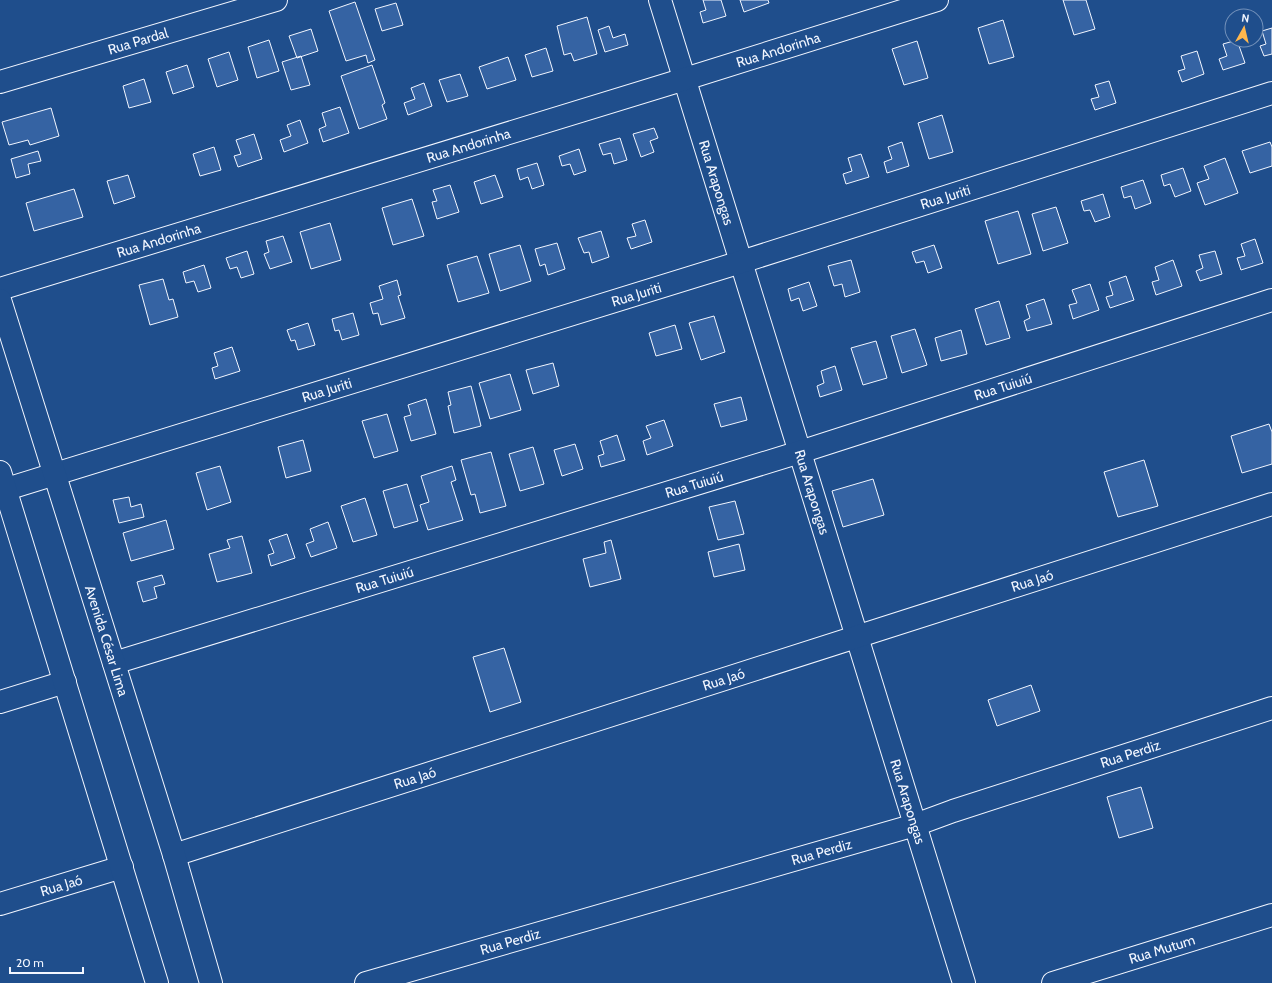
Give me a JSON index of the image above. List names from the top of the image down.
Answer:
{
  "streets": {
    "street": [
      "Rua Pardal",
      "Rua Andorinha",
      "Rua Arapongas",
      "Rua Juriti",
      "Rua Tuiuiú",
      "Rua Jaó",
      "Avenida César Lima",
      "Rua Perdiz",
      "Rua Mutum"
    ]
  },
  "crossings": [
    ["Rua Andorinha", "Rua Arapongas"],
    ["Rua Arapongas", "Rua Juriti"],
    ["Rua Arapongas", "Rua Tuiuiú"],
    ["Rua Arapongas", "Rua Jaó"],
    ["Rua Arapongas", "Rua Perdiz"],
    ["Rua Juriti", "Avenida César Lima"],
    ["Rua Tuiuiú", "Avenida César Lima"],
    ["Rua Jaó", "Avenida César Lima"]
  ],
  "scale_bar": "20 m",
  "north": "top"
}
